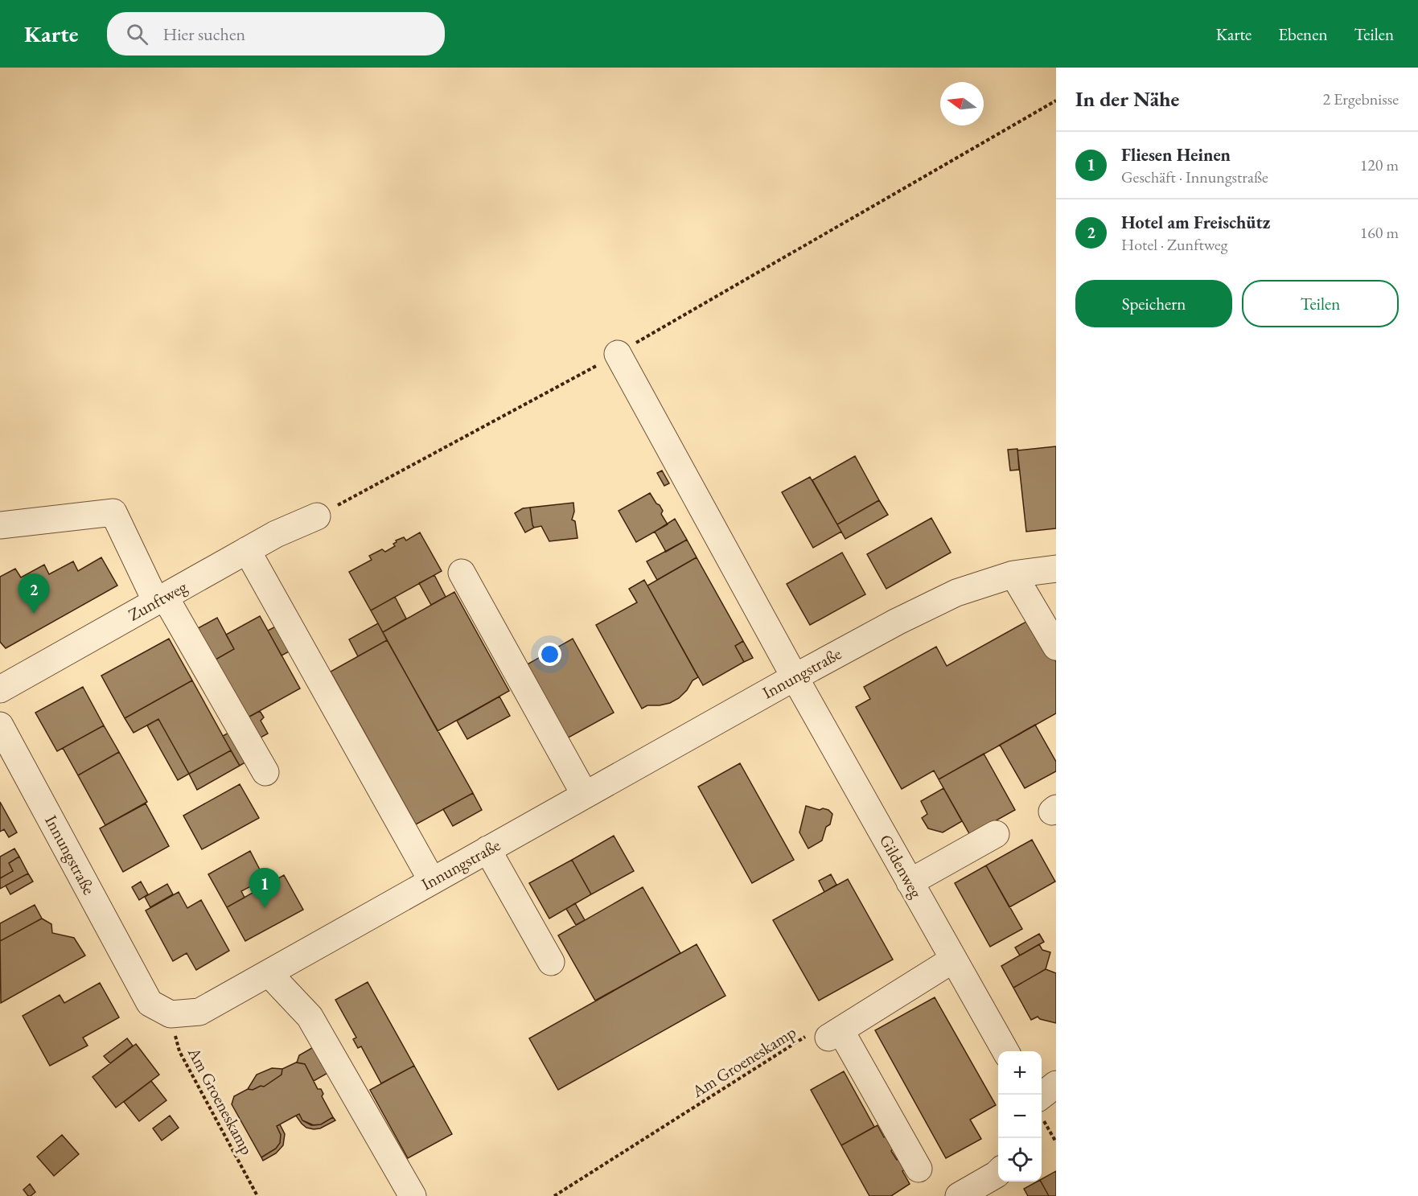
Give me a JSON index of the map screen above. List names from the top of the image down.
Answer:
{
  "streets": {
    "street": ["Zunftweg", "Innungstraße", "Gildenweg"],
    "path": ["Am Groeneskamp"]
  },
  "crossings": [
    ["Innungstraße", "Gildenweg"],
    ["Innungstraße", "Am Groeneskamp"]
  ],
  "north": "left",
  "page": {
    "header": "Karte",
    "search": "Hier suchen",
    "nav": ["Karte", "Ebenen", "Teilen"],
    "heading": ["In der Nähe", "2 Ergebnisse"],
    "list": [
      {
        "mark": "1",
        "name": "Fliesen Heinen",
        "note": "Geschäft · Innungstraße",
        "value": "120 m"
      },
      {
        "mark": "2",
        "name": "Hotel am Freischütz",
        "note": "Hotel · Zunftweg",
        "value": "160 m"
      }
    ],
    "buttons": ["Speichern", "Teilen"],
    "pins": ["2", "1"],
    "map_buttons": ["+", "−"]
  }
}
